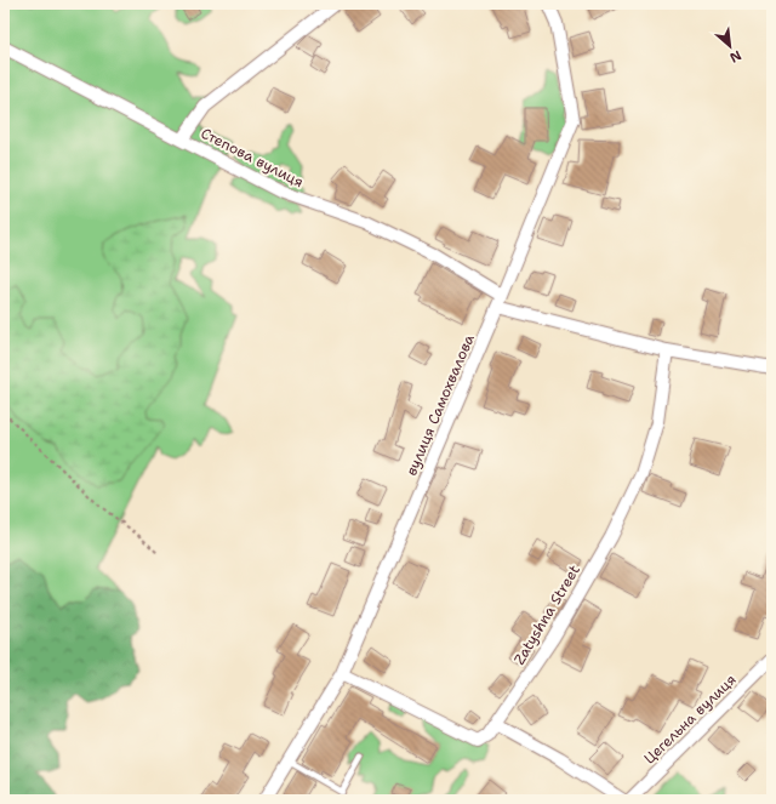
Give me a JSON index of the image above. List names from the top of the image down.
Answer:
{
  "streets": {
    "street": [
      "Степова вулиця",
      "вулиця Самохвалова",
      "Zatyshna Street",
      "Цегельна вулиця"
    ]
  },
  "crossings": [
    ["Степова вулиця", "вулиця Самохвалова"],
    ["Степова вулиця", "Zatyshna Street"],
    ["вулиця Самохвалова", "Zatyshna Street"]
  ],
  "north": "bottom right"
}
